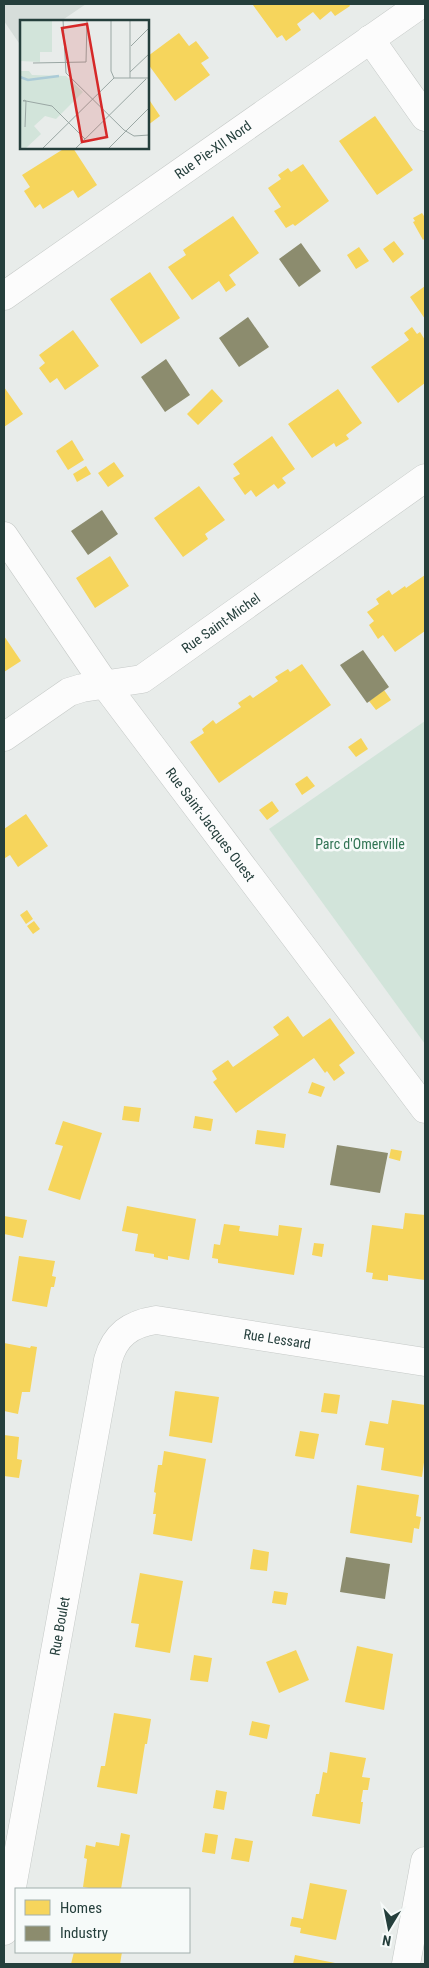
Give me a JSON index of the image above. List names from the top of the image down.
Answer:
{
  "streets": {
    "street": [
      "Rue Pie-XII Nord",
      "Rue Saint-Michel",
      "Rue Saint-Jacques Ouest",
      "Rue Lessard",
      "Rue Boulet"
    ]
  },
  "crossings": [
    ["Rue Saint-Michel", "Rue Saint-Jacques Ouest"],
    ["Rue Lessard", "Rue Boulet"]
  ],
  "parks": ["Parc d'Omerville"],
  "legend": ["Homes", "Industry"],
  "north": "bottom"
}
